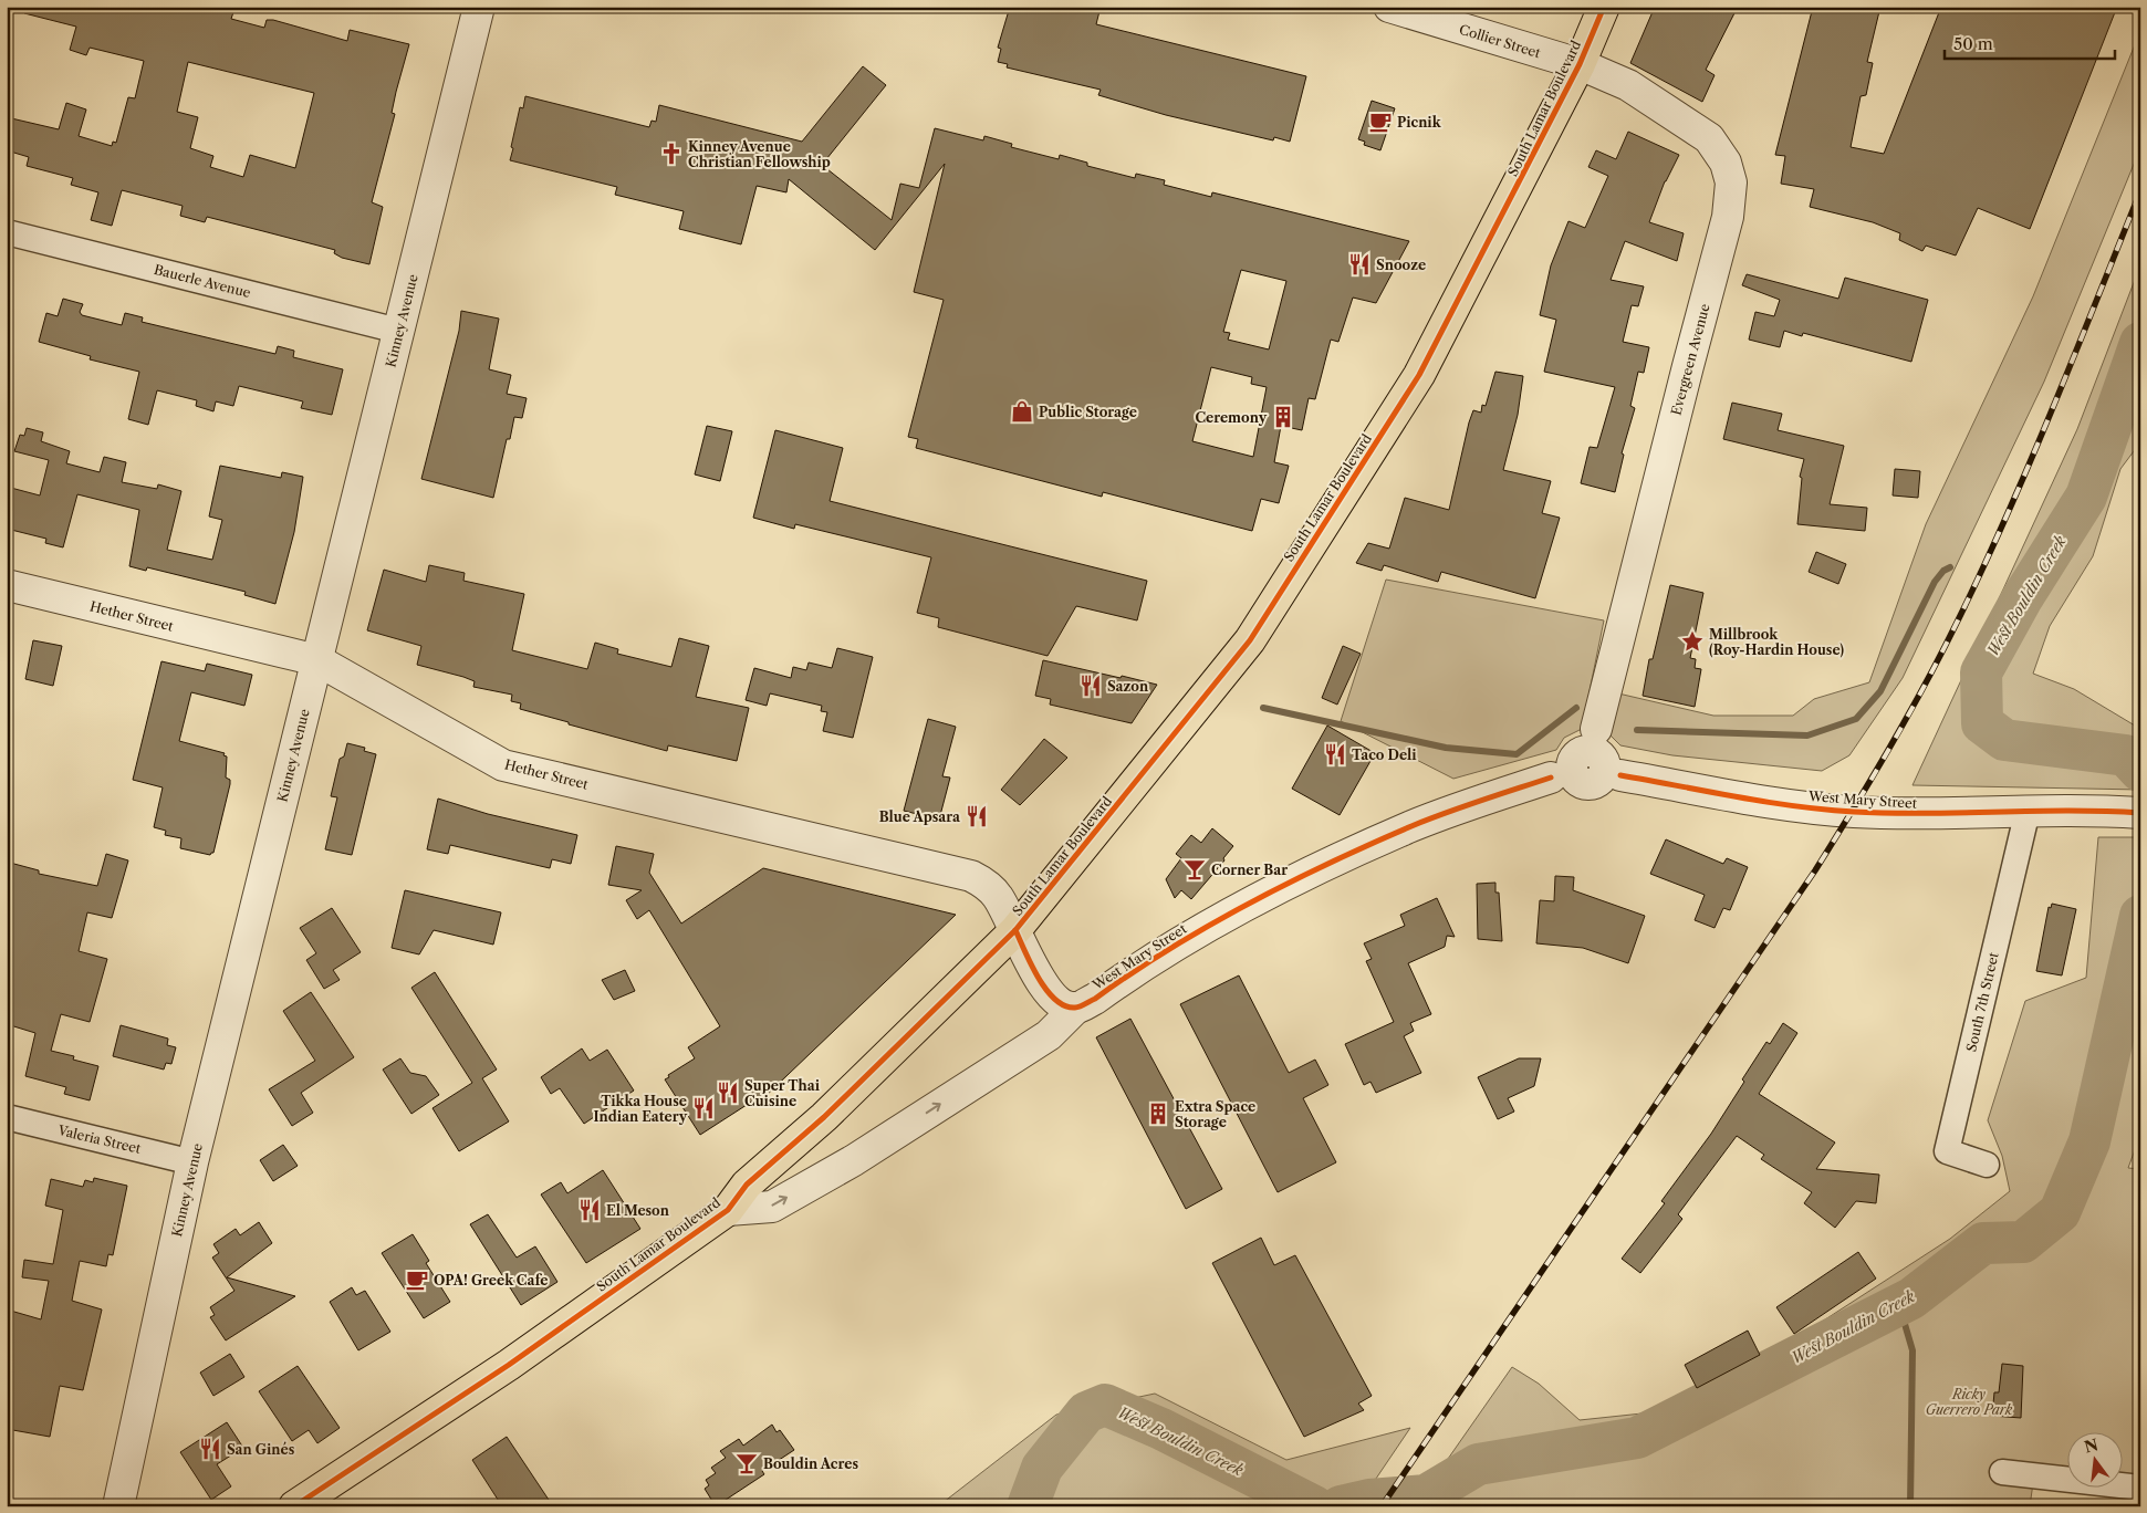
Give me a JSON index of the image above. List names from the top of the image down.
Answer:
{
  "streets": {
    "main road": ["South Lamar Boulevard"],
    "street": [
      "Collier Street",
      "Bauerle Avenue",
      "Kinney Avenue",
      "Evergreen Avenue",
      "Hether Street",
      "West Mary Street",
      "South 7th Street",
      "Valeria Street"
    ]
  },
  "crossings": [
    ["Collier Street", "South Lamar Boulevard"],
    ["Collier Street", "Evergreen Avenue"],
    ["South Lamar Boulevard", "Evergreen Avenue"],
    ["South Lamar Boulevard", "Hether Street"],
    ["Bauerle Avenue", "Kinney Avenue"],
    ["Kinney Avenue", "Hether Street"],
    ["Kinney Avenue", "Valeria Street"],
    ["Evergreen Avenue", "West Mary Street"],
    ["West Mary Street", "South 7th Street"]
  ],
  "water": ["West Bouldin Creek"],
  "parks": ["Ricky Guerrero Park"],
  "places": {
    "cafe": ["Picnik", "OPA! Greek Cafe"],
    "church": ["Kinney Avenue Christian Fellowship"],
    "restaurant": [
      "Snooze",
      "Sazon",
      "Taco Deli",
      "Blue Apsara",
      "Super Thai Cuisine",
      "Tikka House Indian Eatery",
      "El Meson",
      "San Ginés"
    ],
    "shop": ["Public Storage"],
    "building": ["Ceremony", "Extra Space Storage"],
    "place": ["Millbrook (Roy-Hardin House)"],
    "bar": ["Corner Bar", "Bouldin Acres"]
  },
  "scale_bar": "50 m",
  "north": "top"
}
